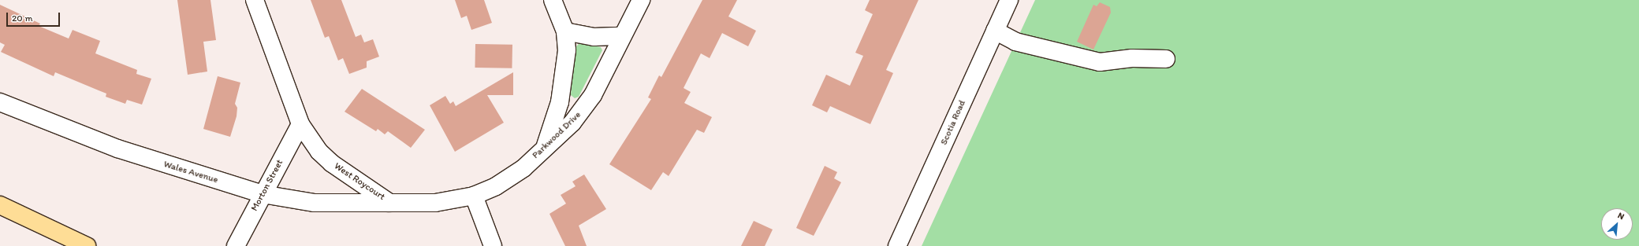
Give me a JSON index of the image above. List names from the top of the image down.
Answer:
{
  "streets": {
    "street": [
      "Scotia Road",
      "Parkwood Drive",
      "Wales Avenue",
      "West Roycourt",
      "Morton Street"
    ]
  },
  "crossings": [
    ["Parkwood Drive", "West Roycourt"],
    ["Wales Avenue", "West Roycourt"],
    ["Wales Avenue", "Morton Street"],
    ["West Roycourt", "Morton Street"]
  ],
  "scale_bar": "20 m",
  "north": "top right"
}
